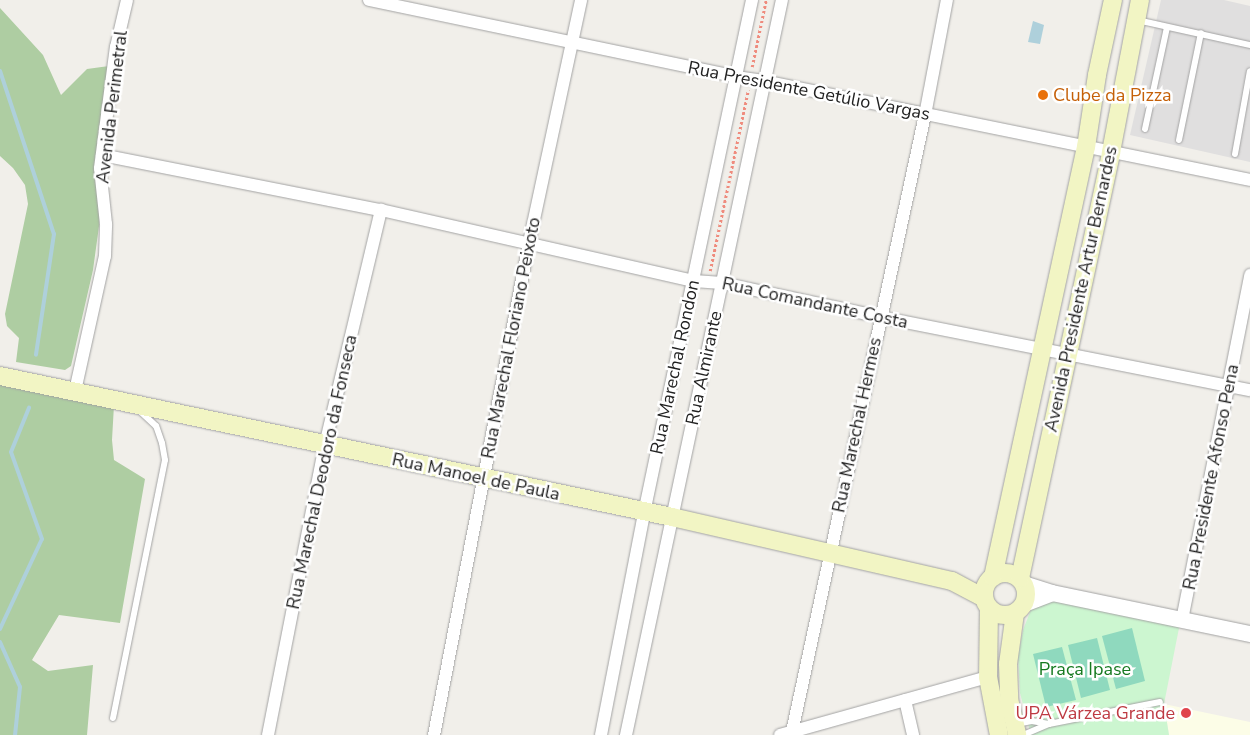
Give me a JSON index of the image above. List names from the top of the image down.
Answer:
{
  "streets": {
    "main road": ["Avenida Presidente Artur Bernardes", "Rua Manoel de Paula"],
    "street": [
      "Rua Presidente Getúlio Vargas",
      "Avenida Perimetral",
      "Rua Comandante Costa",
      "Rua Marechal Floriano Peixoto",
      "Rua Marechal Rondon",
      "Rua Almirante",
      "Rua Marechal Hermes",
      "Rua Marechal Deodoro da Fonseca",
      "Rua Presidente Afonso Pena"
    ]
  },
  "crossings": [
    ["Rua Presidente Getúlio Vargas", "Avenida Presidente Artur Bernardes"],
    ["Rua Presidente Getúlio Vargas", "Rua Marechal Floriano Peixoto"],
    ["Rua Presidente Getúlio Vargas", "Rua Marechal Rondon"],
    ["Rua Presidente Getúlio Vargas", "Rua Almirante"],
    ["Rua Presidente Getúlio Vargas", "Rua Marechal Hermes"],
    ["Avenida Perimetral", "Rua Comandante Costa"],
    ["Avenida Perimetral", "Rua Manoel de Paula"],
    ["Avenida Presidente Artur Bernardes", "Rua Comandante Costa"],
    ["Avenida Presidente Artur Bernardes", "Rua Manoel de Paula"],
    ["Rua Comandante Costa", "Rua Marechal Floriano Peixoto"],
    ["Rua Comandante Costa", "Rua Marechal Rondon"],
    ["Rua Comandante Costa", "Rua Almirante"],
    ["Rua Comandante Costa", "Rua Marechal Hermes"],
    ["Rua Comandante Costa", "Rua Marechal Deodoro da Fonseca"],
    ["Rua Comandante Costa", "Rua Presidente Afonso Pena"],
    ["Rua Marechal Floriano Peixoto", "Rua Manoel de Paula"],
    ["Rua Marechal Rondon", "Rua Manoel de Paula"],
    ["Rua Almirante", "Rua Manoel de Paula"],
    ["Rua Marechal Hermes", "Rua Manoel de Paula"],
    ["Rua Marechal Deodoro da Fonseca", "Rua Manoel de Paula"]
  ],
  "parks": ["Praça Ipase"],
  "places": ["Clube da Pizza", "UPA Várzea Grande"]
}
